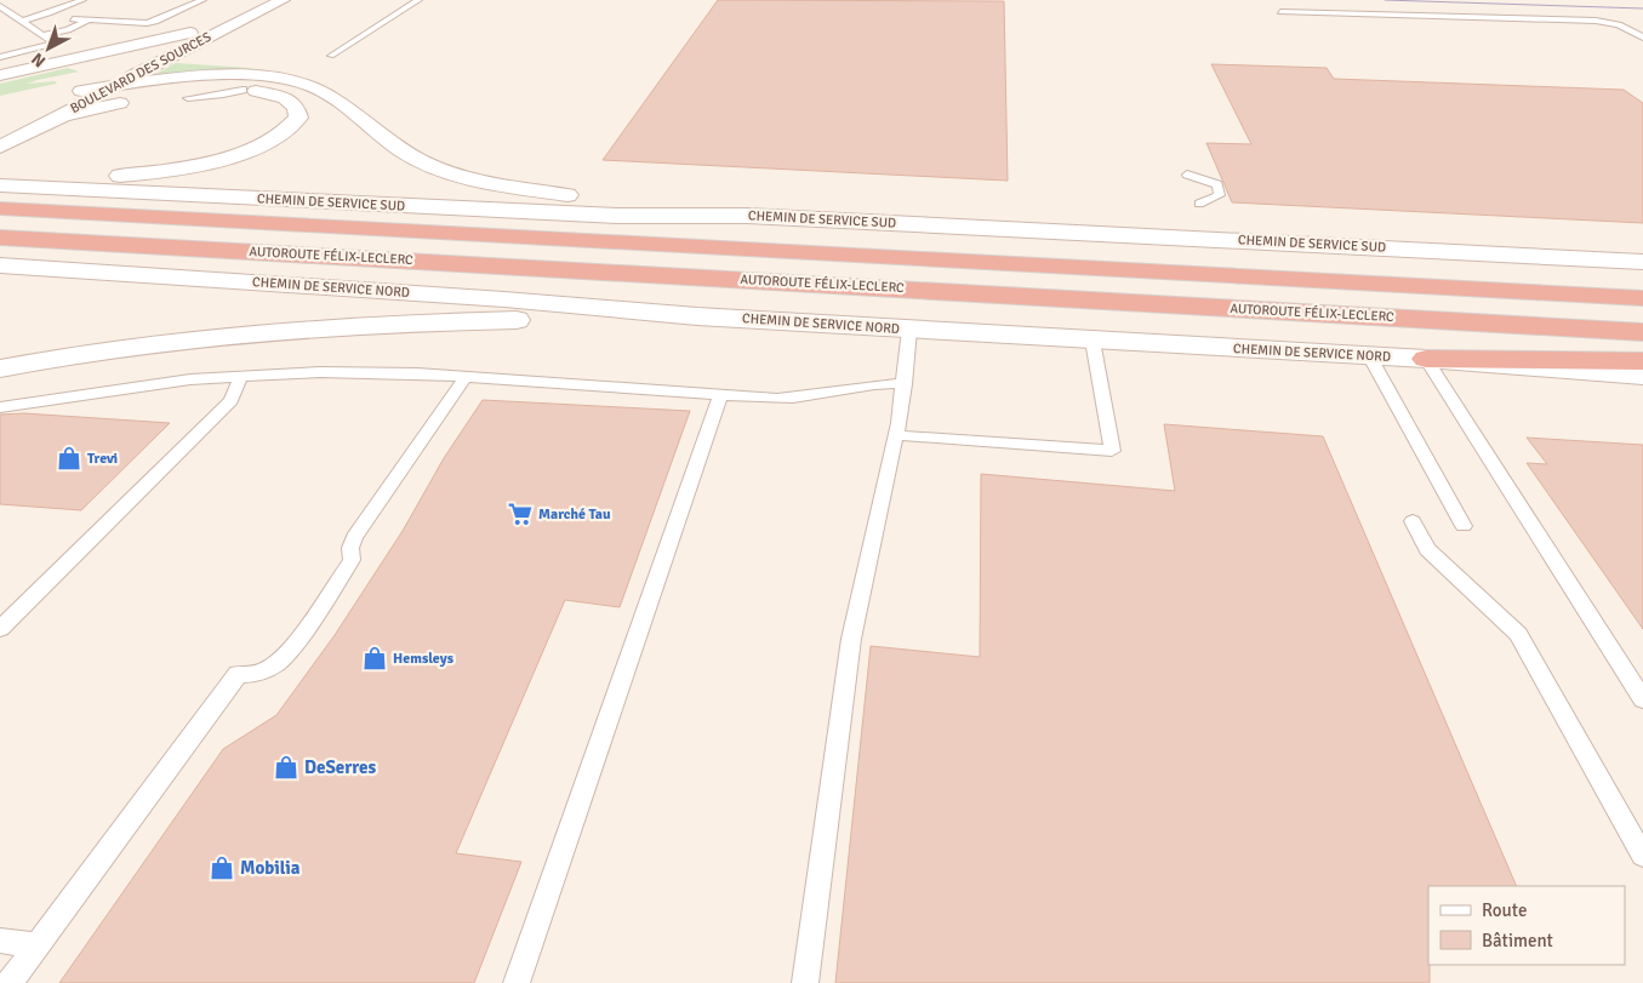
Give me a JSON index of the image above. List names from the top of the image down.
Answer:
{
  "streets": {
    "highway": ["AUTOROUTE FÉLIX-LECLERC"],
    "main road": ["BOULEVARD DES SOURCES", "CHEMIN DE SERVICE SUD", "CHEMIN DE SERVICE NORD"]
  },
  "places": {
    "shop": [
      "Trevi",
      "Hemsleys",
      "DeSerres",
      "Mobilia"
    ],
    "supermarket": ["Marché Tau"]
  },
  "legend": ["Route", "Bâtiment"],
  "north": "bottom left"
}
